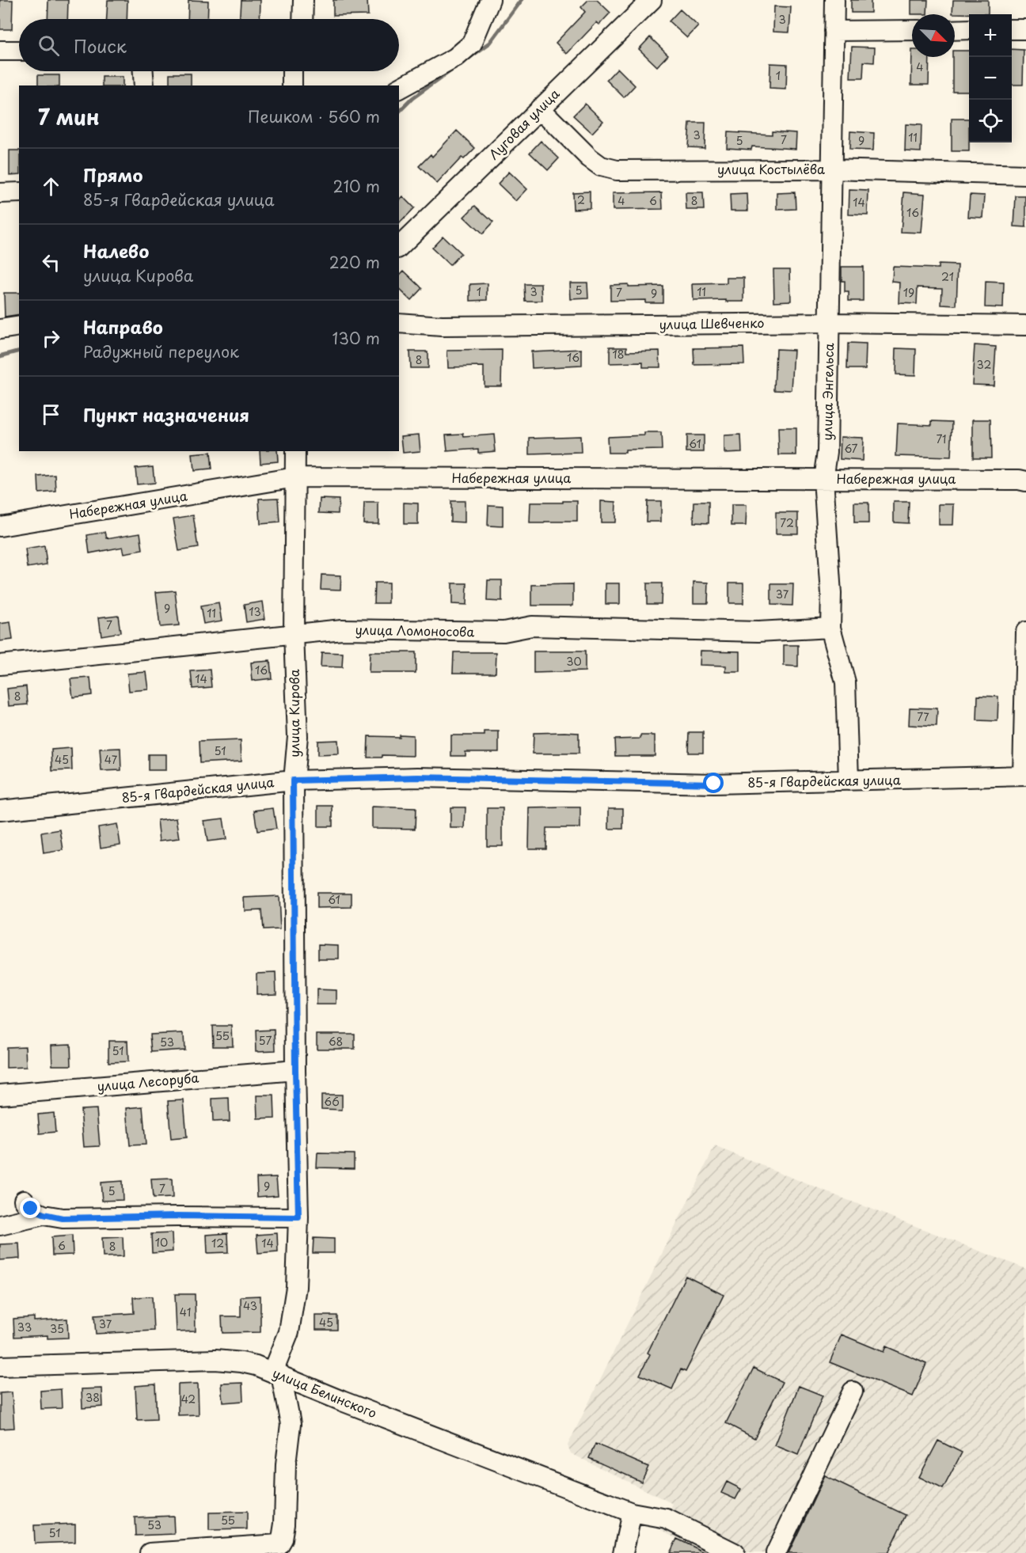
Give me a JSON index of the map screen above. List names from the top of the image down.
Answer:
{
  "streets": {
    "street": [
      "Луговая улица",
      "улица Костылёва",
      "улица Шевченко",
      "улица Энгельса",
      "Набережная улица",
      "улица Ломоносова",
      "улица Кирова",
      "85-я Гвардейская улица",
      "улица Лесоруба",
      "улица Белинского"
    ]
  },
  "crossings": [
    ["Луговая улица", "улица Костылёва"],
    ["улица Костылёва", "улица Энгельса"],
    ["улица Шевченко", "улица Энгельса"],
    ["улица Энгельса", "Набережная улица"],
    ["улица Энгельса", "улица Ломоносова"],
    ["улица Энгельса", "85-я Гвардейская улица"],
    ["Набережная улица", "улица Кирова"],
    ["улица Ломоносова", "улица Кирова"],
    ["улица Кирова", "85-я Гвардейская улица"],
    ["улица Кирова", "улица Лесоруба"],
    ["улица Кирова", "улица Белинского"]
  ],
  "house_numbers": [
    "3",
    "4",
    "1",
    "3",
    "11",
    "7",
    "5",
    "9",
    "2",
    "4",
    "6",
    "8",
    "14",
    "16",
    "21",
    "5",
    "1",
    "3",
    "11",
    "7",
    "19",
    "9",
    "18",
    "16",
    "8",
    "32",
    "71",
    "61",
    "67",
    "72",
    "37",
    "9",
    "13",
    "11",
    "7",
    "30",
    "16",
    "14",
    "8",
    "77",
    "51",
    "45",
    "47",
    "61",
    "55",
    "57",
    "68",
    "53",
    "51",
    "66",
    "9",
    "7",
    "5",
    "10",
    "12",
    "14",
    "6",
    "8",
    "43",
    "41",
    "45",
    "37",
    "33",
    "35",
    "38",
    "42",
    "55",
    "53",
    "51"
  ],
  "north": "bottom right",
  "page": {
    "map_buttons": ["+", "−"],
    "search": "Поиск",
    "heading": ["7 мин", "Пешком · 560 m"],
    "list": [
      ["Прямо", "85-я Гвардейская улица", "210 m"],
      ["Налево", "улица Кирова", "220 m"],
      ["Направо", "Радужный переулок", "130 m"],
      "Пункт назначения"
    ]
  }
}
